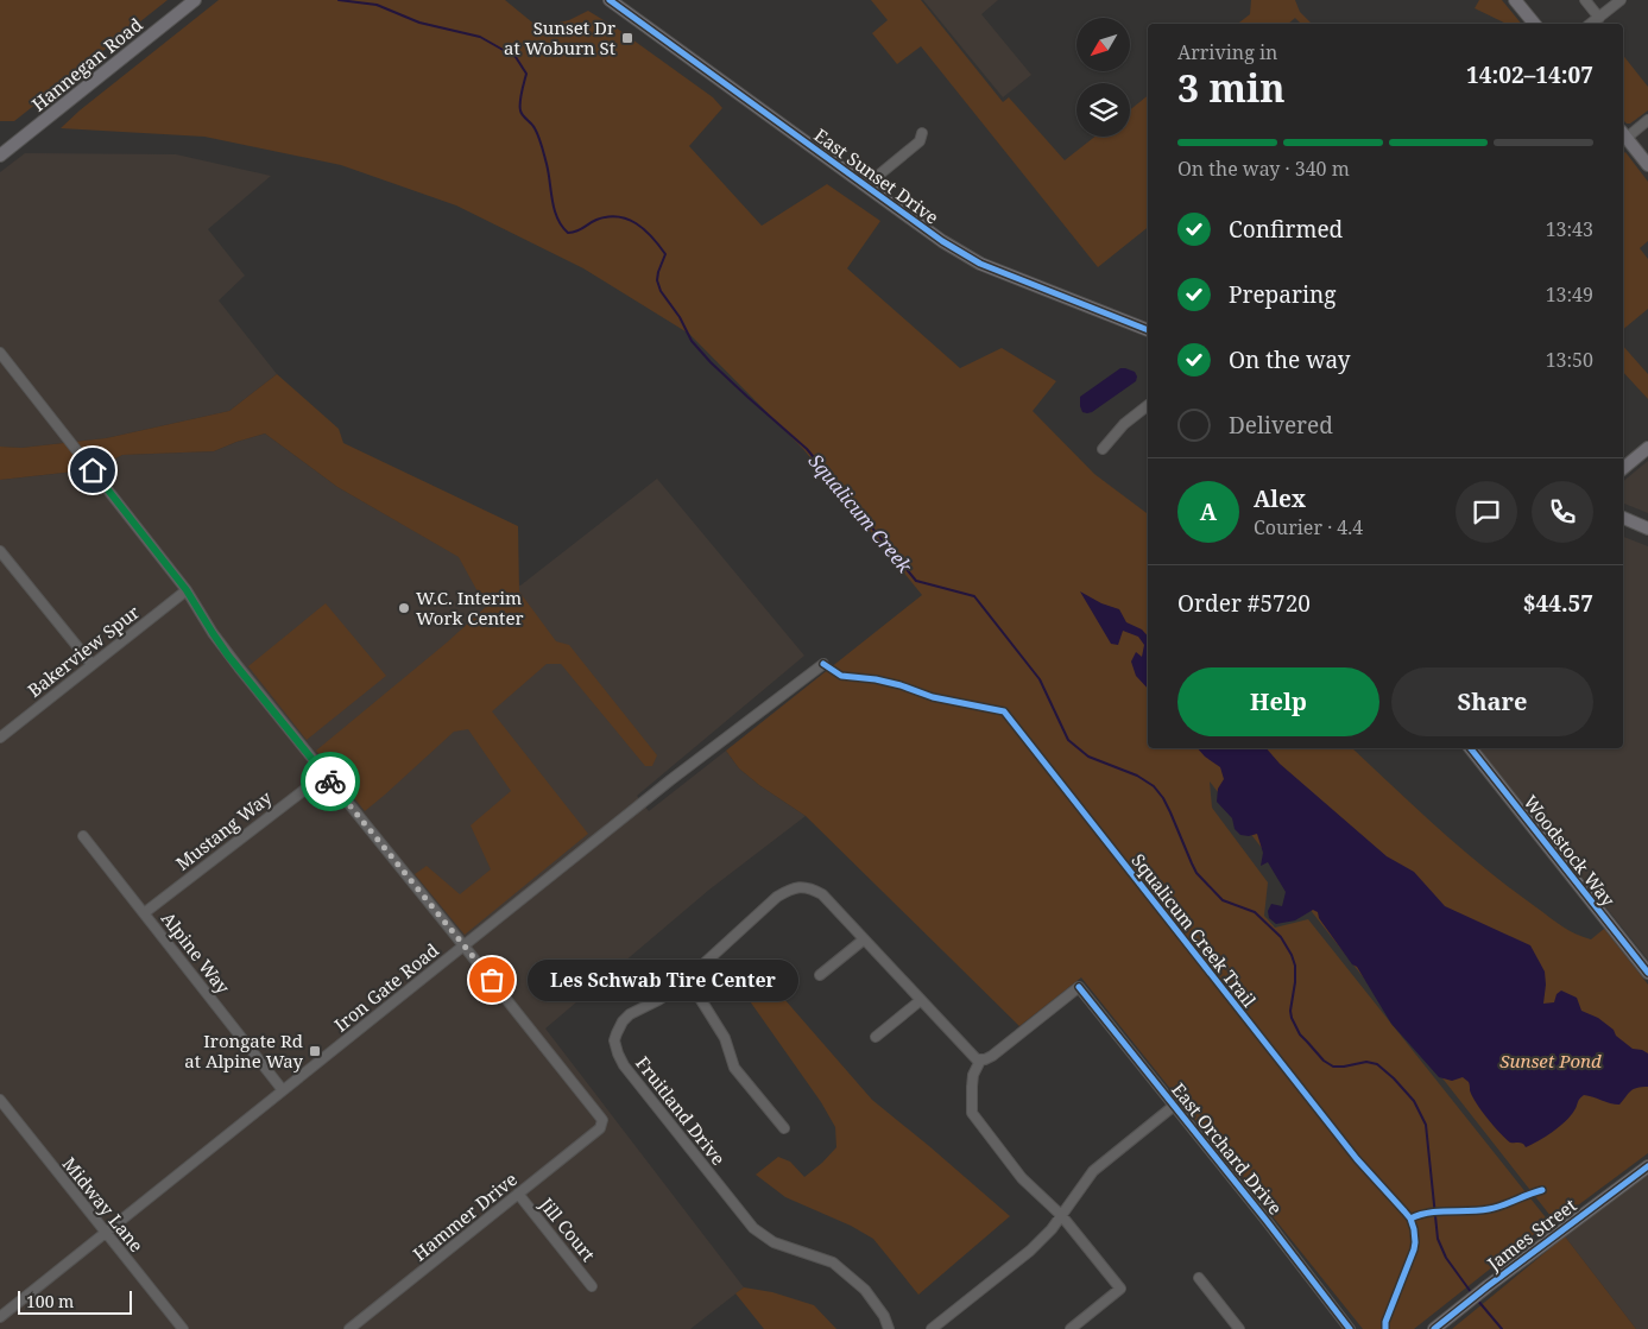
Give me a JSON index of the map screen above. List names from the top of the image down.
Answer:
{
  "streets": {
    "main road": [
      "Hannegan Road",
      "East Sunset Drive",
      "Woodstock Way",
      "James Street"
    ],
    "street": [
      "Bakerview Spur",
      "Mustang Way",
      "Alpine Way",
      "Iron Gate Road",
      "Fruitland Drive",
      "East Orchard Drive",
      "Midway Lane",
      "Hammer Drive",
      "Jill Court"
    ],
    "cycle path": ["Squalicum Creek Trail"]
  },
  "crossings": [
    ["Mustang Way", "Alpine Way"],
    ["Alpine Way", "Iron Gate Road"],
    ["Iron Gate Road", "Midway Lane"],
    ["Iron Gate Road", "Hammer Drive"],
    ["Fruitland Drive", "East Orchard Drive"],
    ["Hammer Drive", "Jill Court"]
  ],
  "water": ["Squalicum Creek"],
  "parks": ["Sunset Pond"],
  "places": {
    "transit": ["Sunset Dr at Woburn St", "Irongate Rd at Alpine Way"],
    "other": ["W.C. Interim Work Center", "Les Schwab Tire Center"]
  },
  "scale_bar": "100 m",
  "north": "bottom left",
  "page": {
    "heading": ["3 min", "Arriving in", "14:02–14:07"],
    "panel": [
      "Alex",
      "Courier · 4.4",
      "Order #5720",
      "$44.57"
    ],
    "bar": "On the way · 340 m",
    "list": [
      ["Confirmed", "13:43"],
      ["Preparing", "13:49"],
      ["On the way", "13:50"],
      "Delivered"
    ],
    "round": "A",
    "buttons": ["Help", "Share"],
    "bubble": "Les Schwab Tire Center",
    "scale": "100 m"
  }
}
